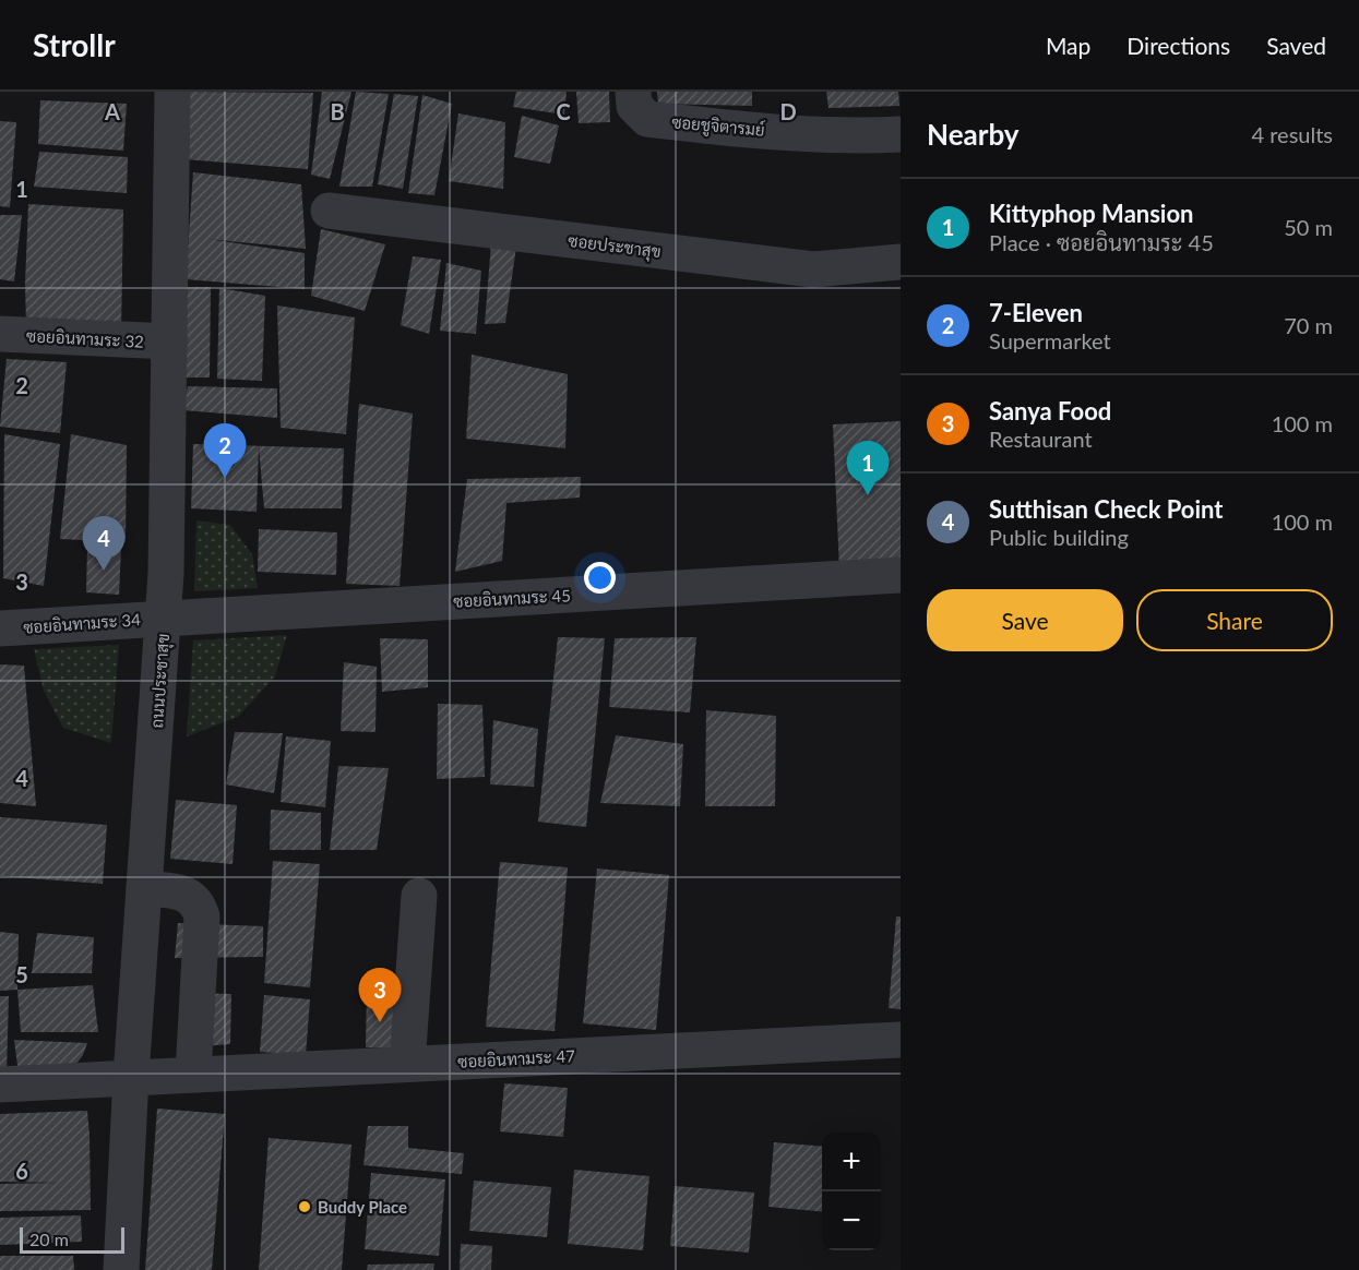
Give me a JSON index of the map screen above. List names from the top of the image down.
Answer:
{
  "streets": {
    "street": [
      "ซอยชูจิตารมย์",
      "ซอยประชาสุข",
      "ซอยอินทามระ 32",
      "ซอยอินทามระ 45",
      "ซอยอินทามระ 34",
      "ถนนประชาสุข",
      "ซอยอินทามระ 47"
    ]
  },
  "crossings": [
    ["ซอยอินทามระ 32", "ถนนประชาสุข"],
    ["ซอยอินทามระ 45", "ซอยอินทามระ 34"],
    ["ซอยอินทามระ 45", "ถนนประชาสุข"],
    ["ซอยอินทามระ 34", "ถนนประชาสุข"],
    ["ถนนประชาสุข", "ซอยอินทามระ 47"]
  ],
  "places": ["Buddy Place"],
  "scale_bar": "20 m",
  "page": {
    "header": "Strollr",
    "nav": ["Map", "Directions", "Saved"],
    "heading": ["Nearby", "4 results"],
    "list": [
      {
        "mark": "1",
        "name": "Kittyphop Mansion",
        "note": "Place · ซอยอินทามระ 45",
        "value": "50 m"
      },
      {
        "mark": "2",
        "name": "7-Eleven",
        "note": "Supermarket",
        "value": "70 m"
      },
      {
        "mark": "3",
        "name": "Sanya Food",
        "note": "Restaurant",
        "value": "100 m"
      },
      {
        "mark": "4",
        "name": "Sutthisan Check Point",
        "note": "Public building",
        "value": "100 m"
      }
    ],
    "pins": [
      "2",
      "1",
      "4",
      "3"
    ],
    "buttons": ["Save", "Share"],
    "map_buttons": ["+", "−"],
    "scale": "20 m"
  },
  "grid": {
    "columns": [
      "A",
      "B",
      "C",
      "D"
    ],
    "rows": [
      "1",
      "2",
      "3",
      "4",
      "5",
      "6"
    ]
  }
}
